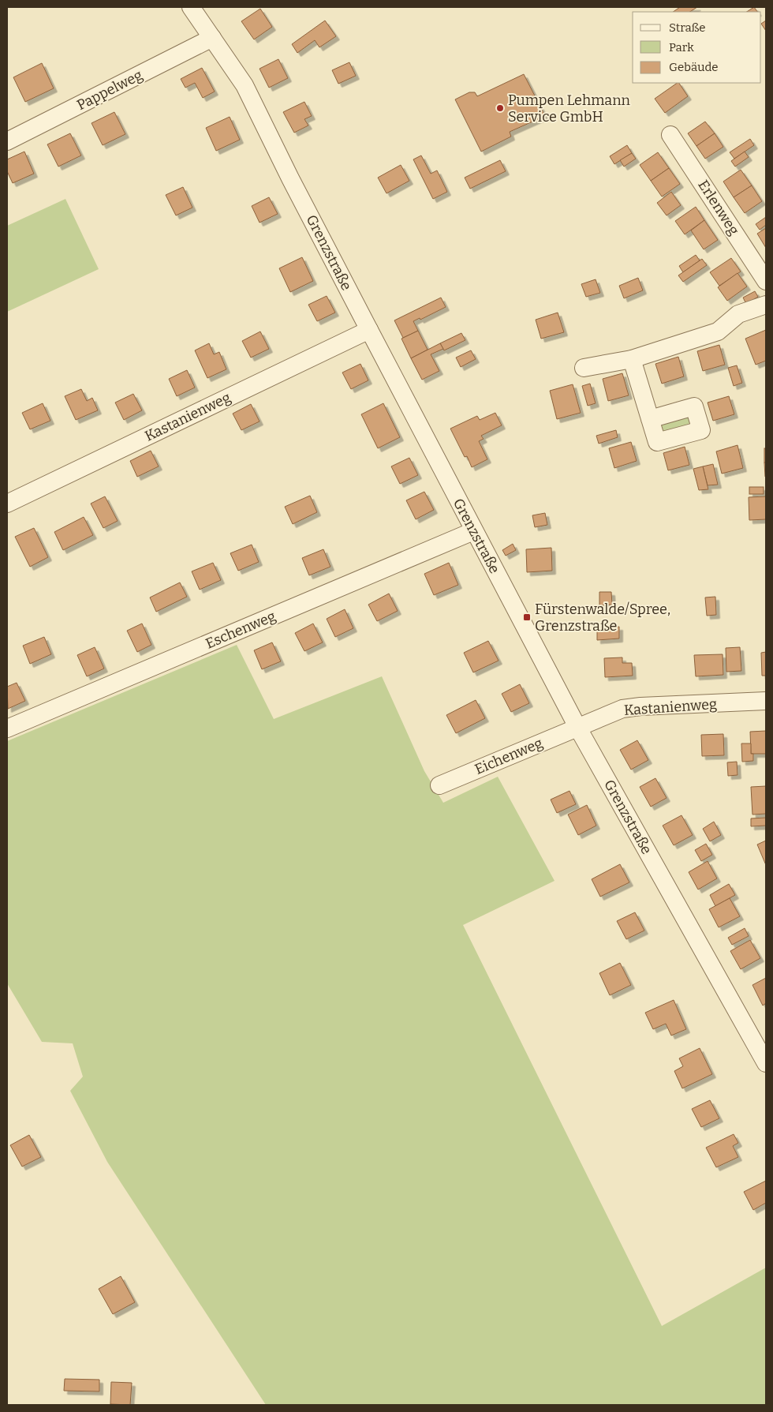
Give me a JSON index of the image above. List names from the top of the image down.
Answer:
{
  "streets": {
    "street": [
      "Pappelweg",
      "Erlenweg",
      "Grenzstraße",
      "Kastanienweg",
      "Eschenweg",
      "Eichenweg"
    ]
  },
  "crossings": [
    ["Pappelweg", "Grenzstraße"],
    ["Grenzstraße", "Kastanienweg"],
    ["Grenzstraße", "Eschenweg"],
    ["Grenzstraße", "Eichenweg"],
    ["Kastanienweg", "Eichenweg"]
  ],
  "places": {
    "other": ["Pumpen Lehmann Service GmbH"],
    "transit": ["Fürstenwalde/Spree, Grenzstraße"]
  },
  "legend": ["Straße", "Park", "Gebäude"]
}
